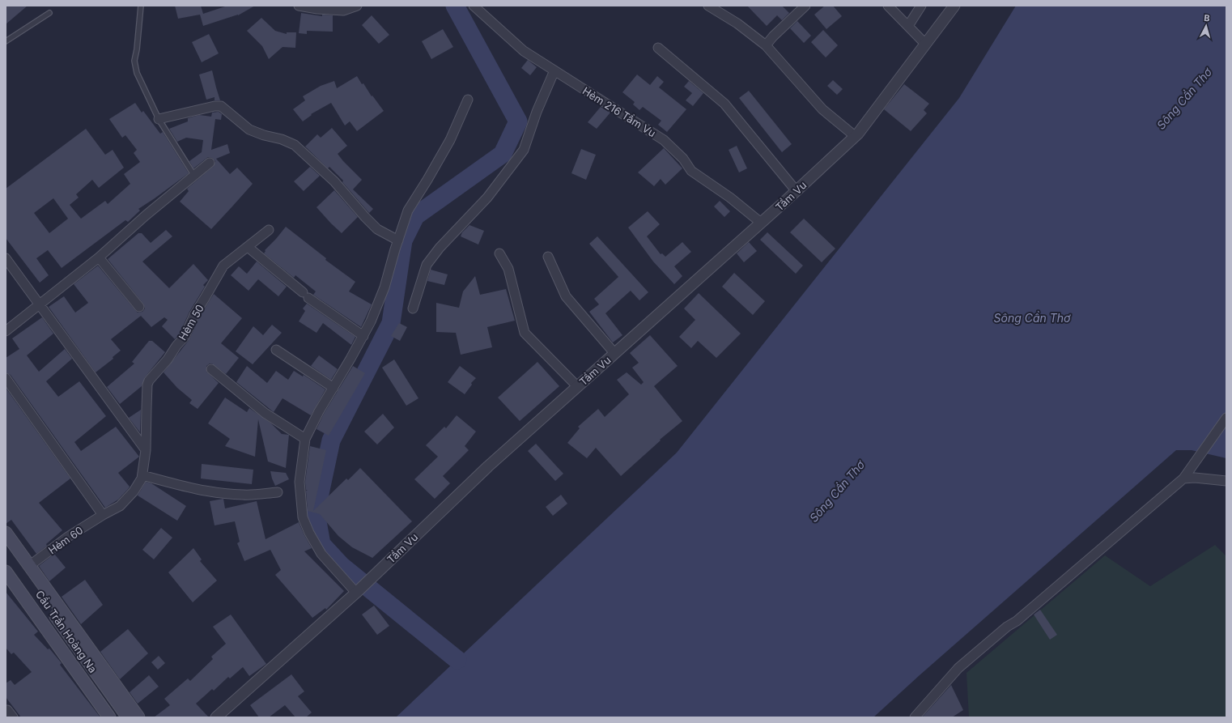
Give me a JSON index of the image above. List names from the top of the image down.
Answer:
{
  "streets": {
    "main road": ["Cầu Trần Hoàng Na"],
    "street": [
      "Hẻm 216 Tầm Vu",
      "Tầm Vu",
      "Hẻm 50",
      "Hẻm 60"
    ]
  },
  "crossings": [
    ["Hẻm 216 Tầm Vu", "Tầm Vu"],
    ["Hẻm 50", "Hẻm 60"]
  ],
  "water": ["Sông Cần Thơ"],
  "north": "top"
}
